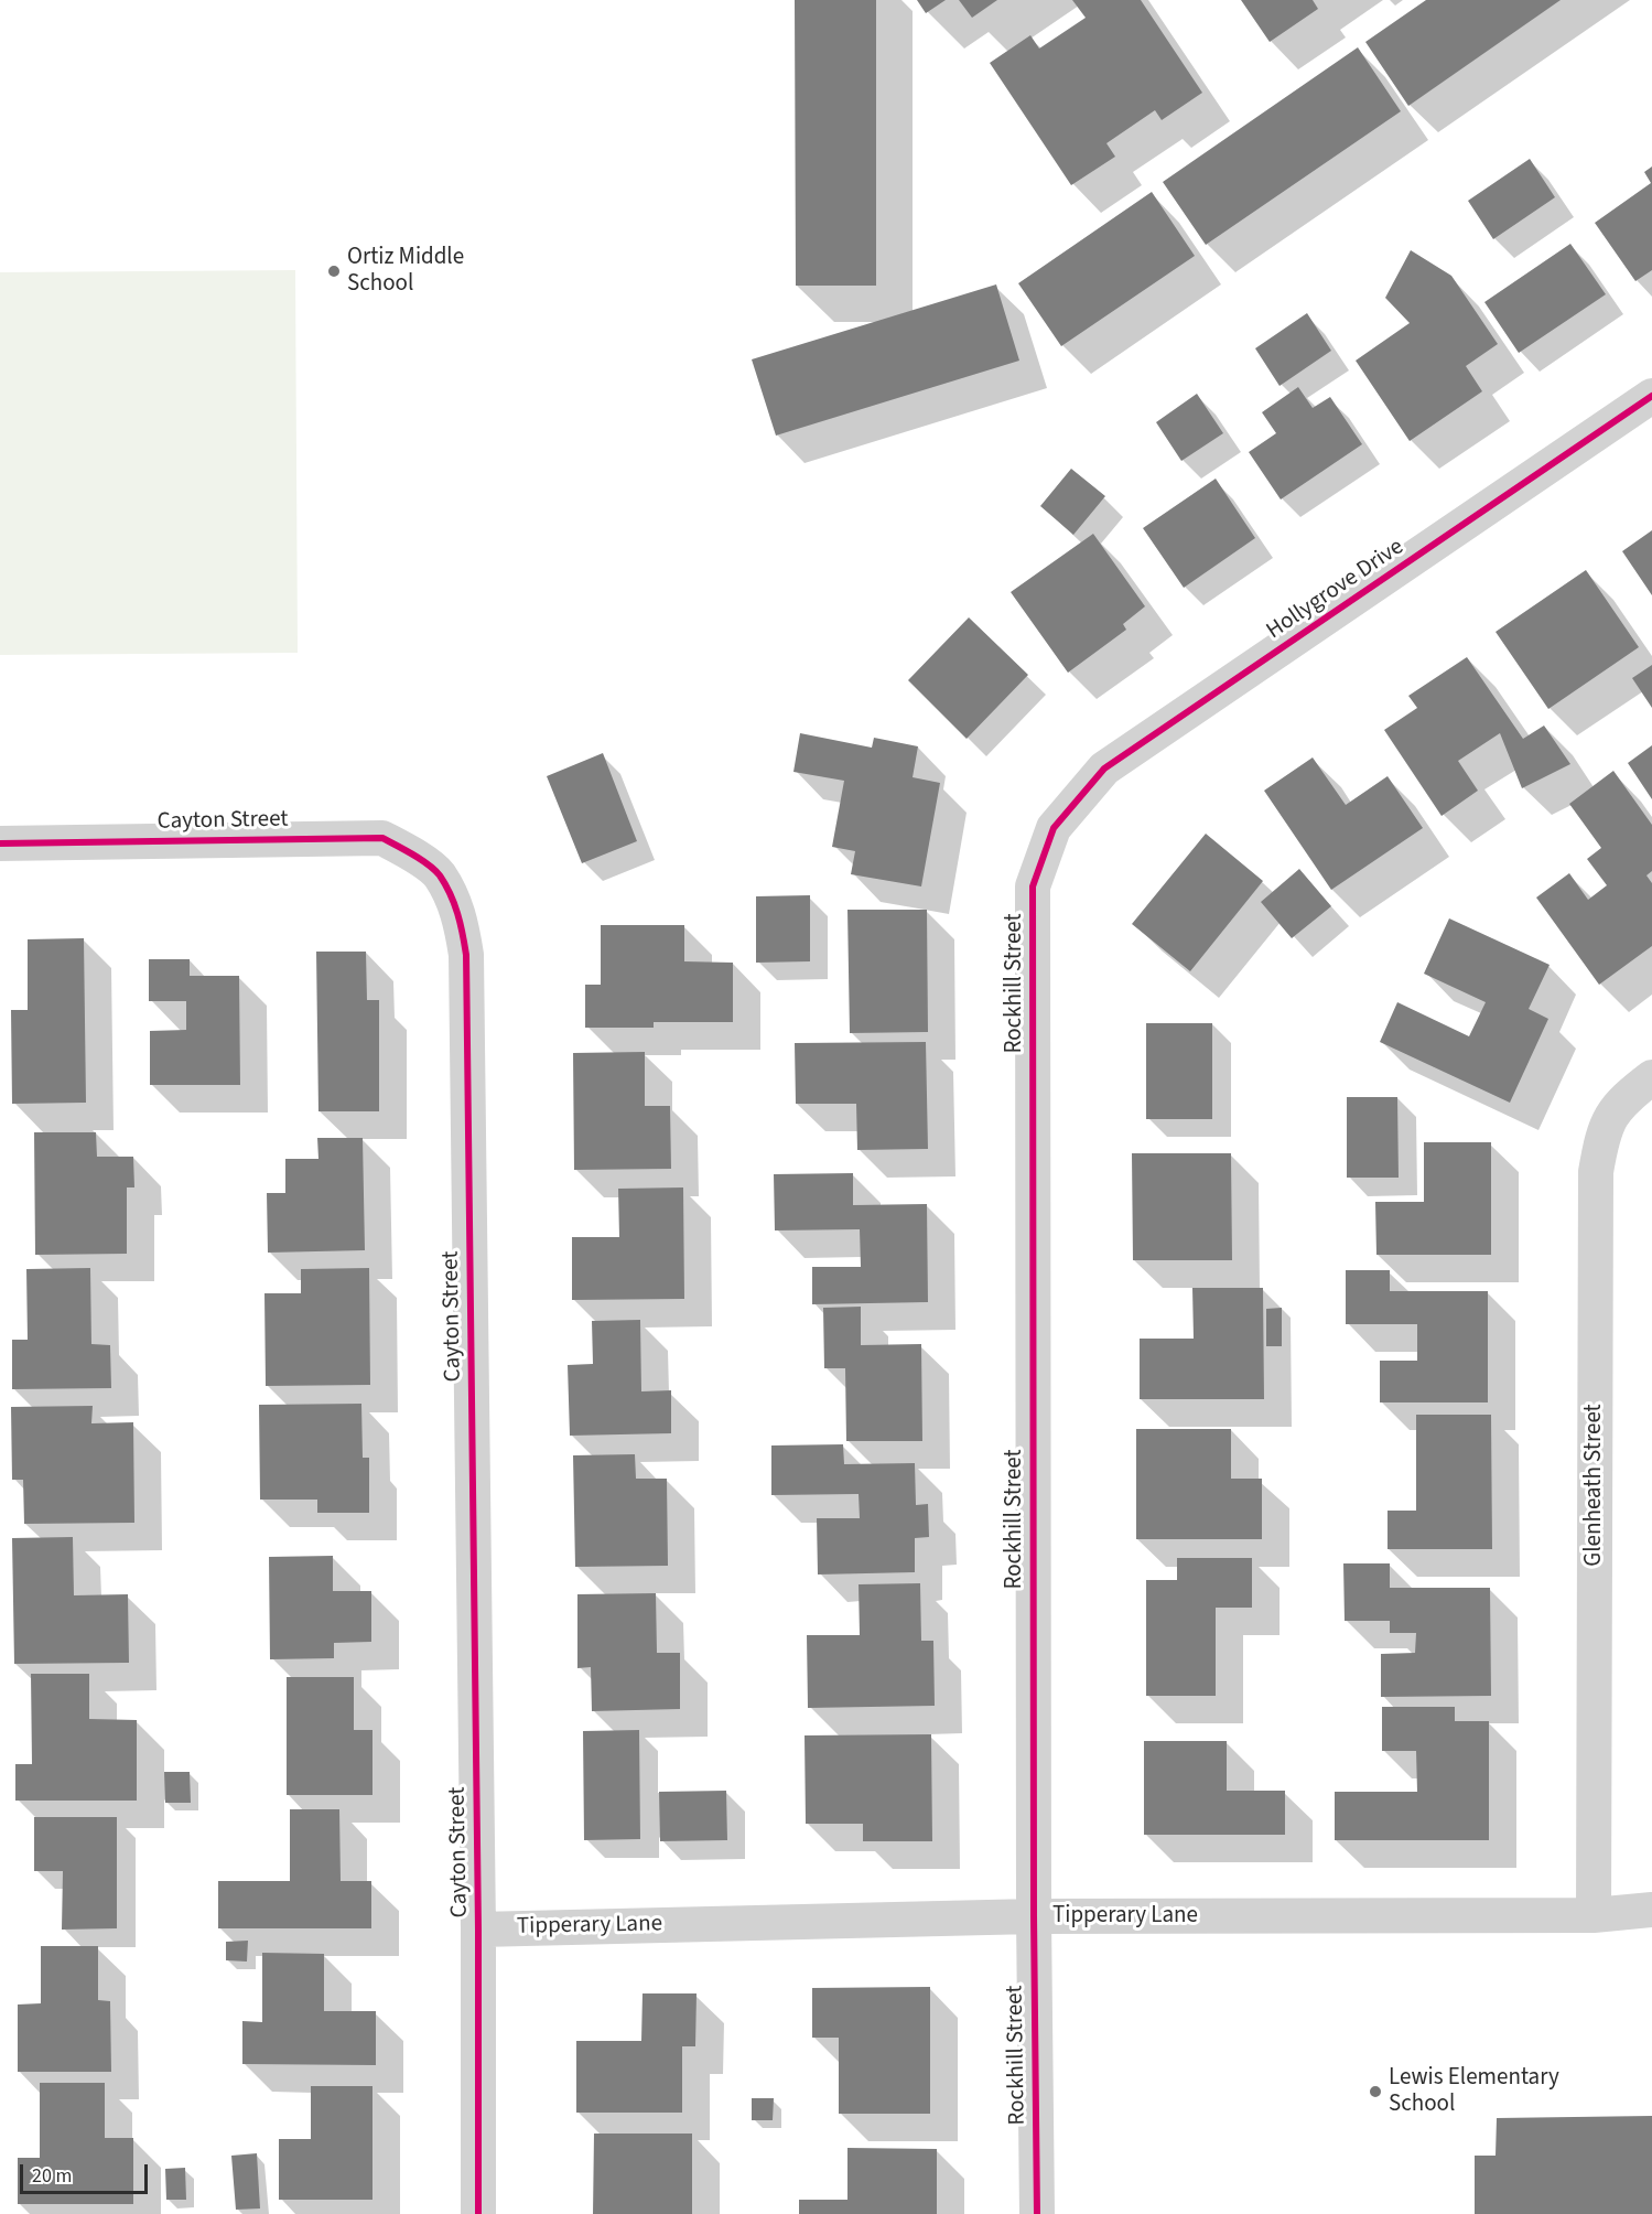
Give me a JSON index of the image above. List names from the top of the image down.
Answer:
{
  "streets": {
    "street": [
      "Hollygrove Drive",
      "Cayton Street",
      "Rockhill Street",
      "Glenheath Street",
      "Tipperary Lane"
    ]
  },
  "crossings": [
    ["Hollygrove Drive", "Rockhill Street"],
    ["Cayton Street", "Tipperary Lane"],
    ["Rockhill Street", "Tipperary Lane"],
    ["Glenheath Street", "Tipperary Lane"]
  ],
  "places": ["Ortiz Middle School", "Lewis Elementary School"],
  "scale_bar": "20 m"
}
